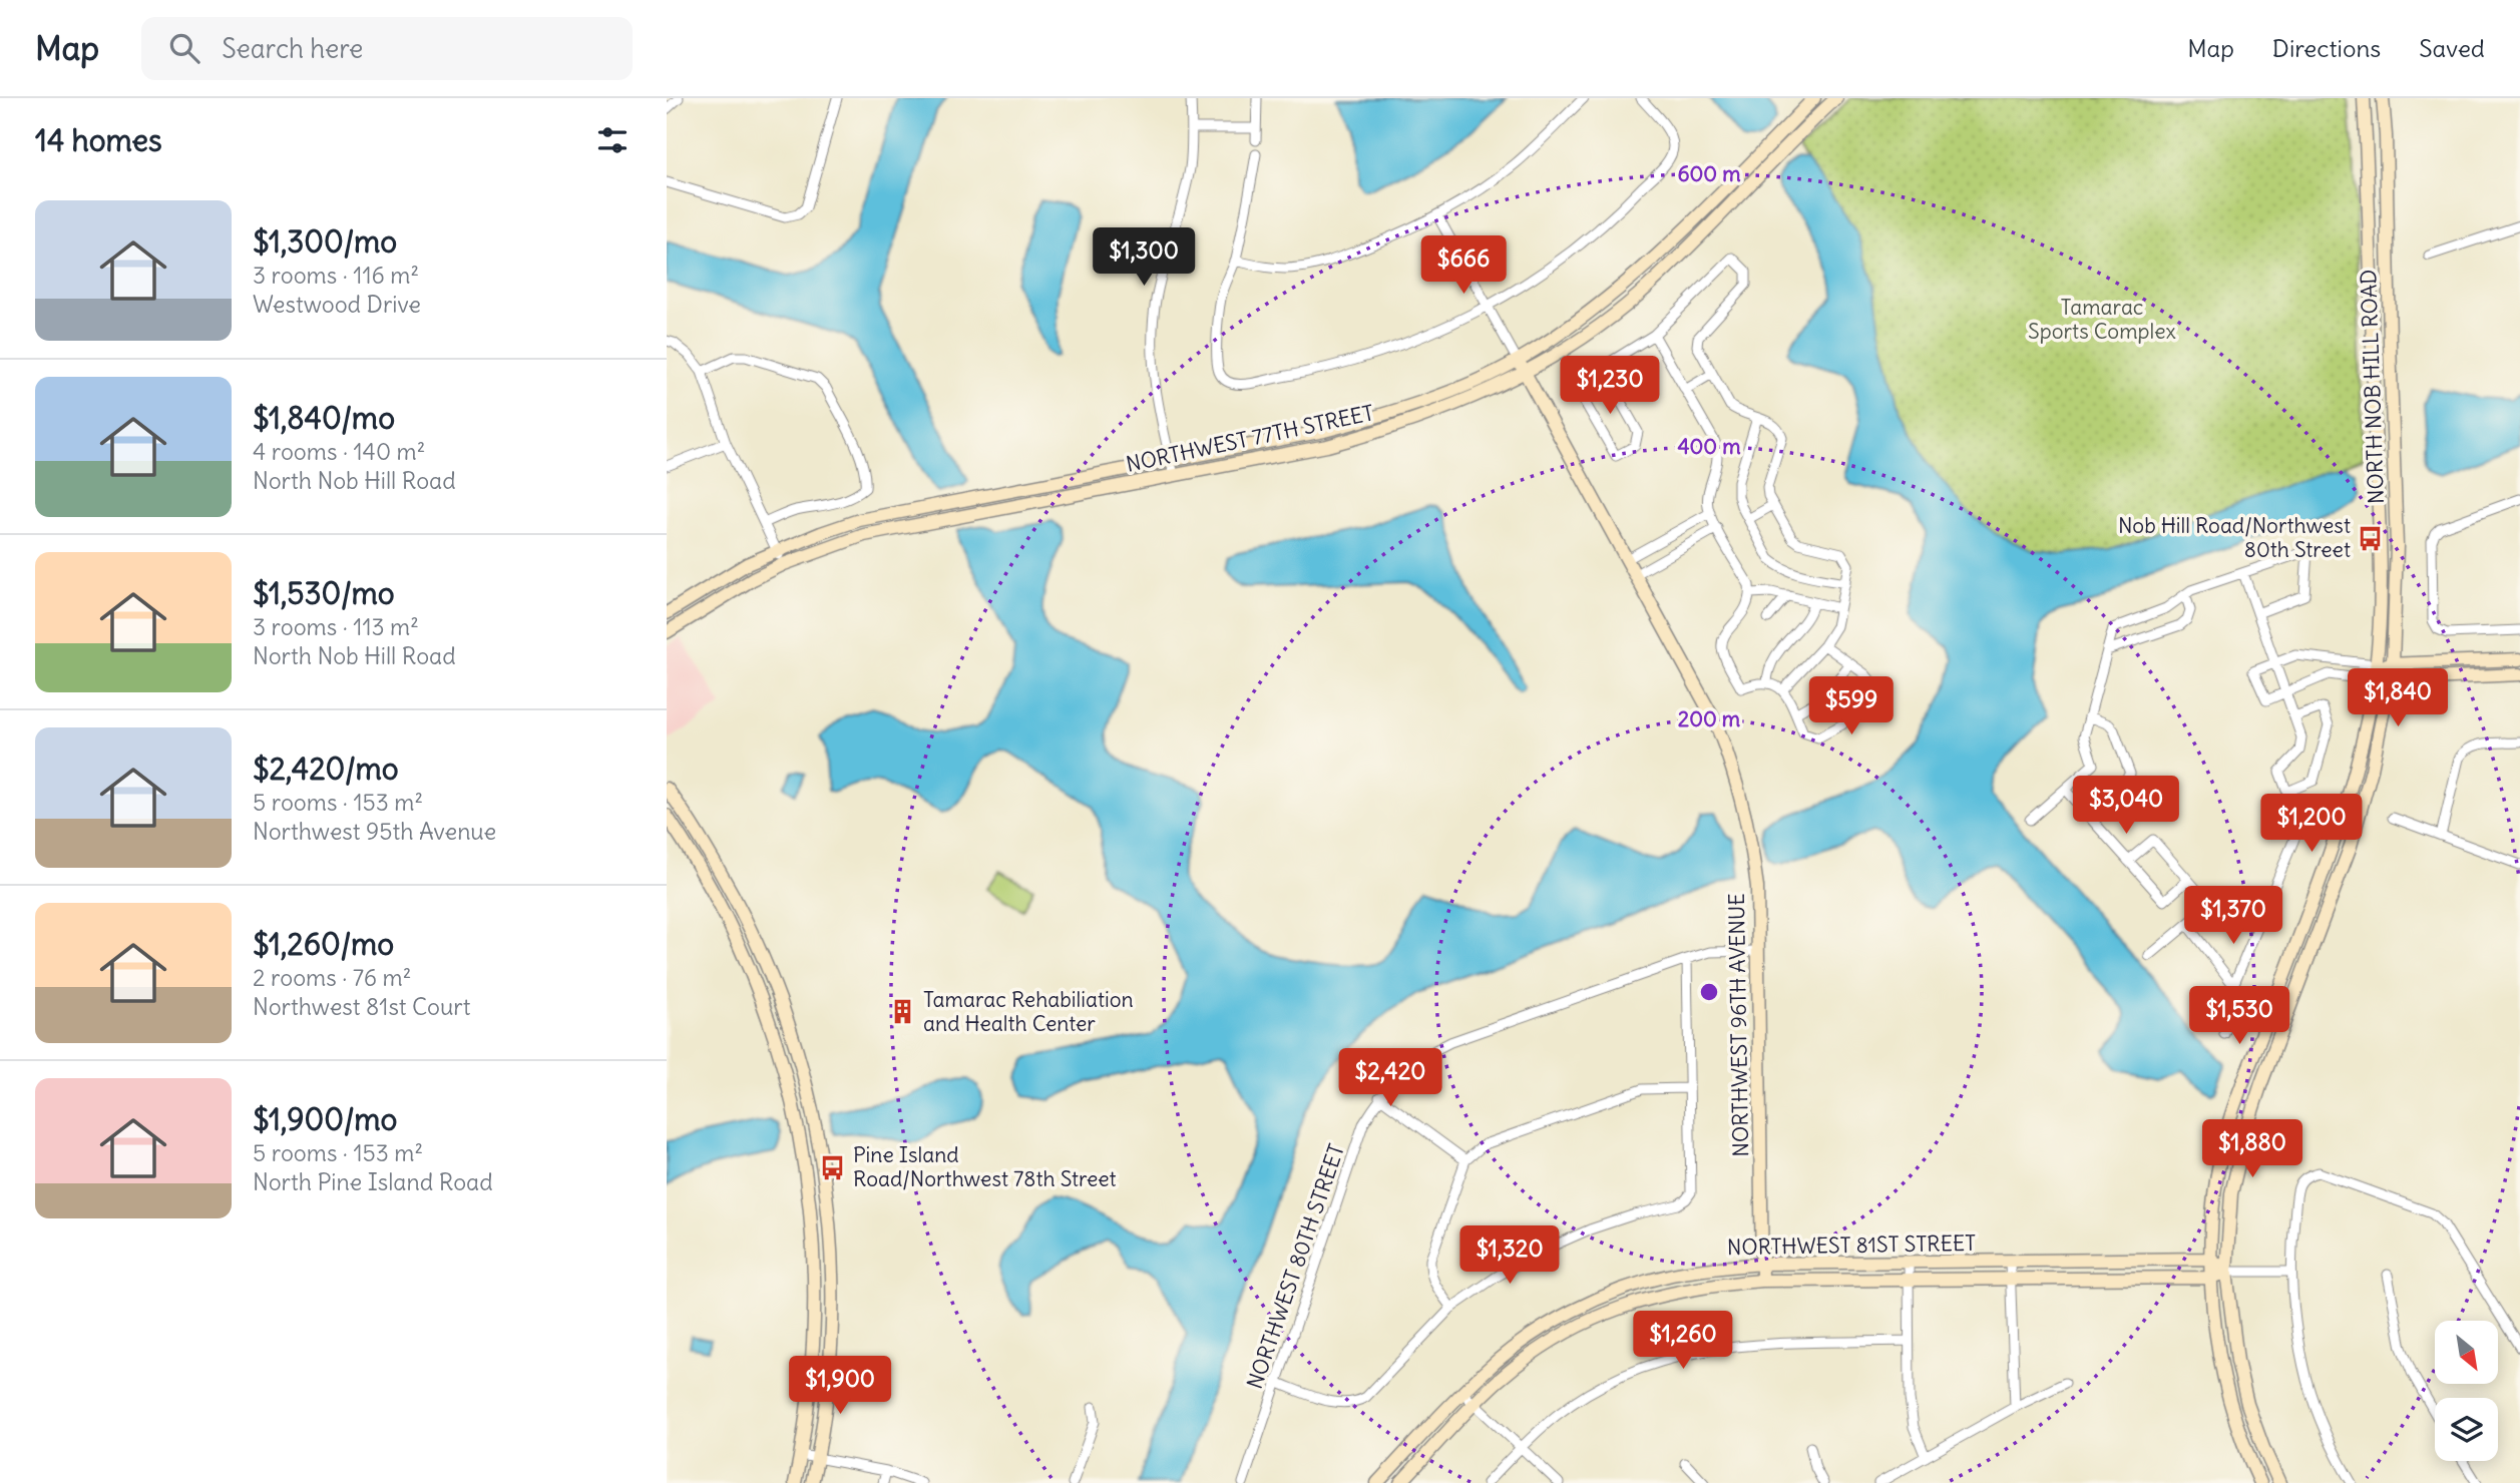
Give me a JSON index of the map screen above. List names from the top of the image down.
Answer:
{
  "streets": {
    "street": [
      "NORTH NOB HILL ROAD",
      "NORTHWEST 77TH STREET",
      "NORTHWEST 96TH AVENUE",
      "NORTHWEST 81ST STREET",
      "NORTHWEST 80TH STREET"
    ]
  },
  "crossings": [
    ["NORTH NOB HILL ROAD", "NORTHWEST 81ST STREET"],
    ["NORTHWEST 77TH STREET", "NORTHWEST 96TH AVENUE"],
    ["NORTHWEST 96TH AVENUE", "NORTHWEST 81ST STREET"],
    ["NORTHWEST 96TH AVENUE", "NORTHWEST 80TH STREET"]
  ],
  "parks": ["Tamarac Sports Complex"],
  "places": {
    "bus stop": ["Nob Hill Road/Northwest 80th Street", "Pine Island Road/Northwest 78th Street"],
    "building": ["Tamarac Rehabiliation and Health Center"]
  },
  "north": "bottom right",
  "page": {
    "header": "Map",
    "search": "Search here",
    "nav": ["Map", "Directions", "Saved"],
    "heading": "14 homes",
    "list": [
      {
        "name": "$1,300/mo",
        "note": "3 rooms · 116 m² · Westwood Drive"
      },
      {
        "name": "$1,840/mo",
        "note": "4 rooms · 140 m² · North Nob Hill Road"
      },
      {
        "name": "$1,530/mo",
        "note": "3 rooms · 113 m² · North Nob Hill Road"
      },
      {
        "name": "$2,420/mo",
        "note": "5 rooms · 153 m² · Northwest 95th Avenue"
      },
      {
        "name": "$1,260/mo",
        "note": "2 rooms · 76 m² · Northwest 81st Court"
      },
      {
        "name": "$1,900/mo",
        "note": "5 rooms · 153 m² · North Pine Island Road"
      }
    ],
    "price": [
      "$1,300",
      "$666",
      "$1,230",
      "$1,840",
      "$599",
      "$3,040",
      "$1,200",
      "$1,370",
      "$1,530",
      "$2,420",
      "$1,880",
      "$1,320",
      "$1,260",
      "$1,900"
    ]
  },
  "rings": ["600 m", "400 m", "200 m"]
}
